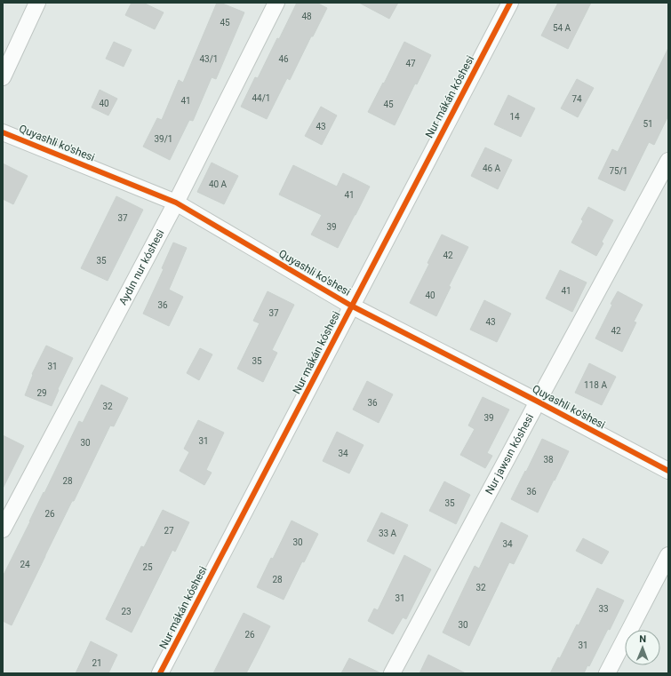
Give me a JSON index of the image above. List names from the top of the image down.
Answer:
{
  "streets": {
    "street": [
      "Nur mákán kóshesi",
      "Quyashli ko'shesi",
      "Aydın nur kóshesi",
      "Nur jawsın kóshesi"
    ]
  },
  "crossings": [
    ["Nur mákán kóshesi", "Quyashli ko'shesi"],
    ["Quyashli ko'shesi", "Aydın nur kóshesi"],
    ["Quyashli ko'shesi", "Nur jawsın kóshesi"]
  ],
  "house_numbers": [
    "48",
    "45",
    "54 А",
    "43/1",
    "46",
    "47",
    "44/1",
    "74",
    "41",
    "40",
    "45",
    "14",
    "51",
    "43",
    "39/1",
    "46 А",
    "75/1",
    "40 А",
    "41",
    "37",
    "39",
    "42",
    "35",
    "41",
    "40",
    "36",
    "37",
    "43",
    "42",
    "35",
    "31",
    "118 А",
    "29",
    "36",
    "32",
    "39",
    "31",
    "30",
    "34",
    "38",
    "28",
    "36",
    "35",
    "26",
    "27",
    "33 А",
    "30",
    "34",
    "24",
    "25",
    "28",
    "32",
    "31",
    "33",
    "23",
    "30",
    "26",
    "31",
    "21"
  ],
  "north": "top"
}
